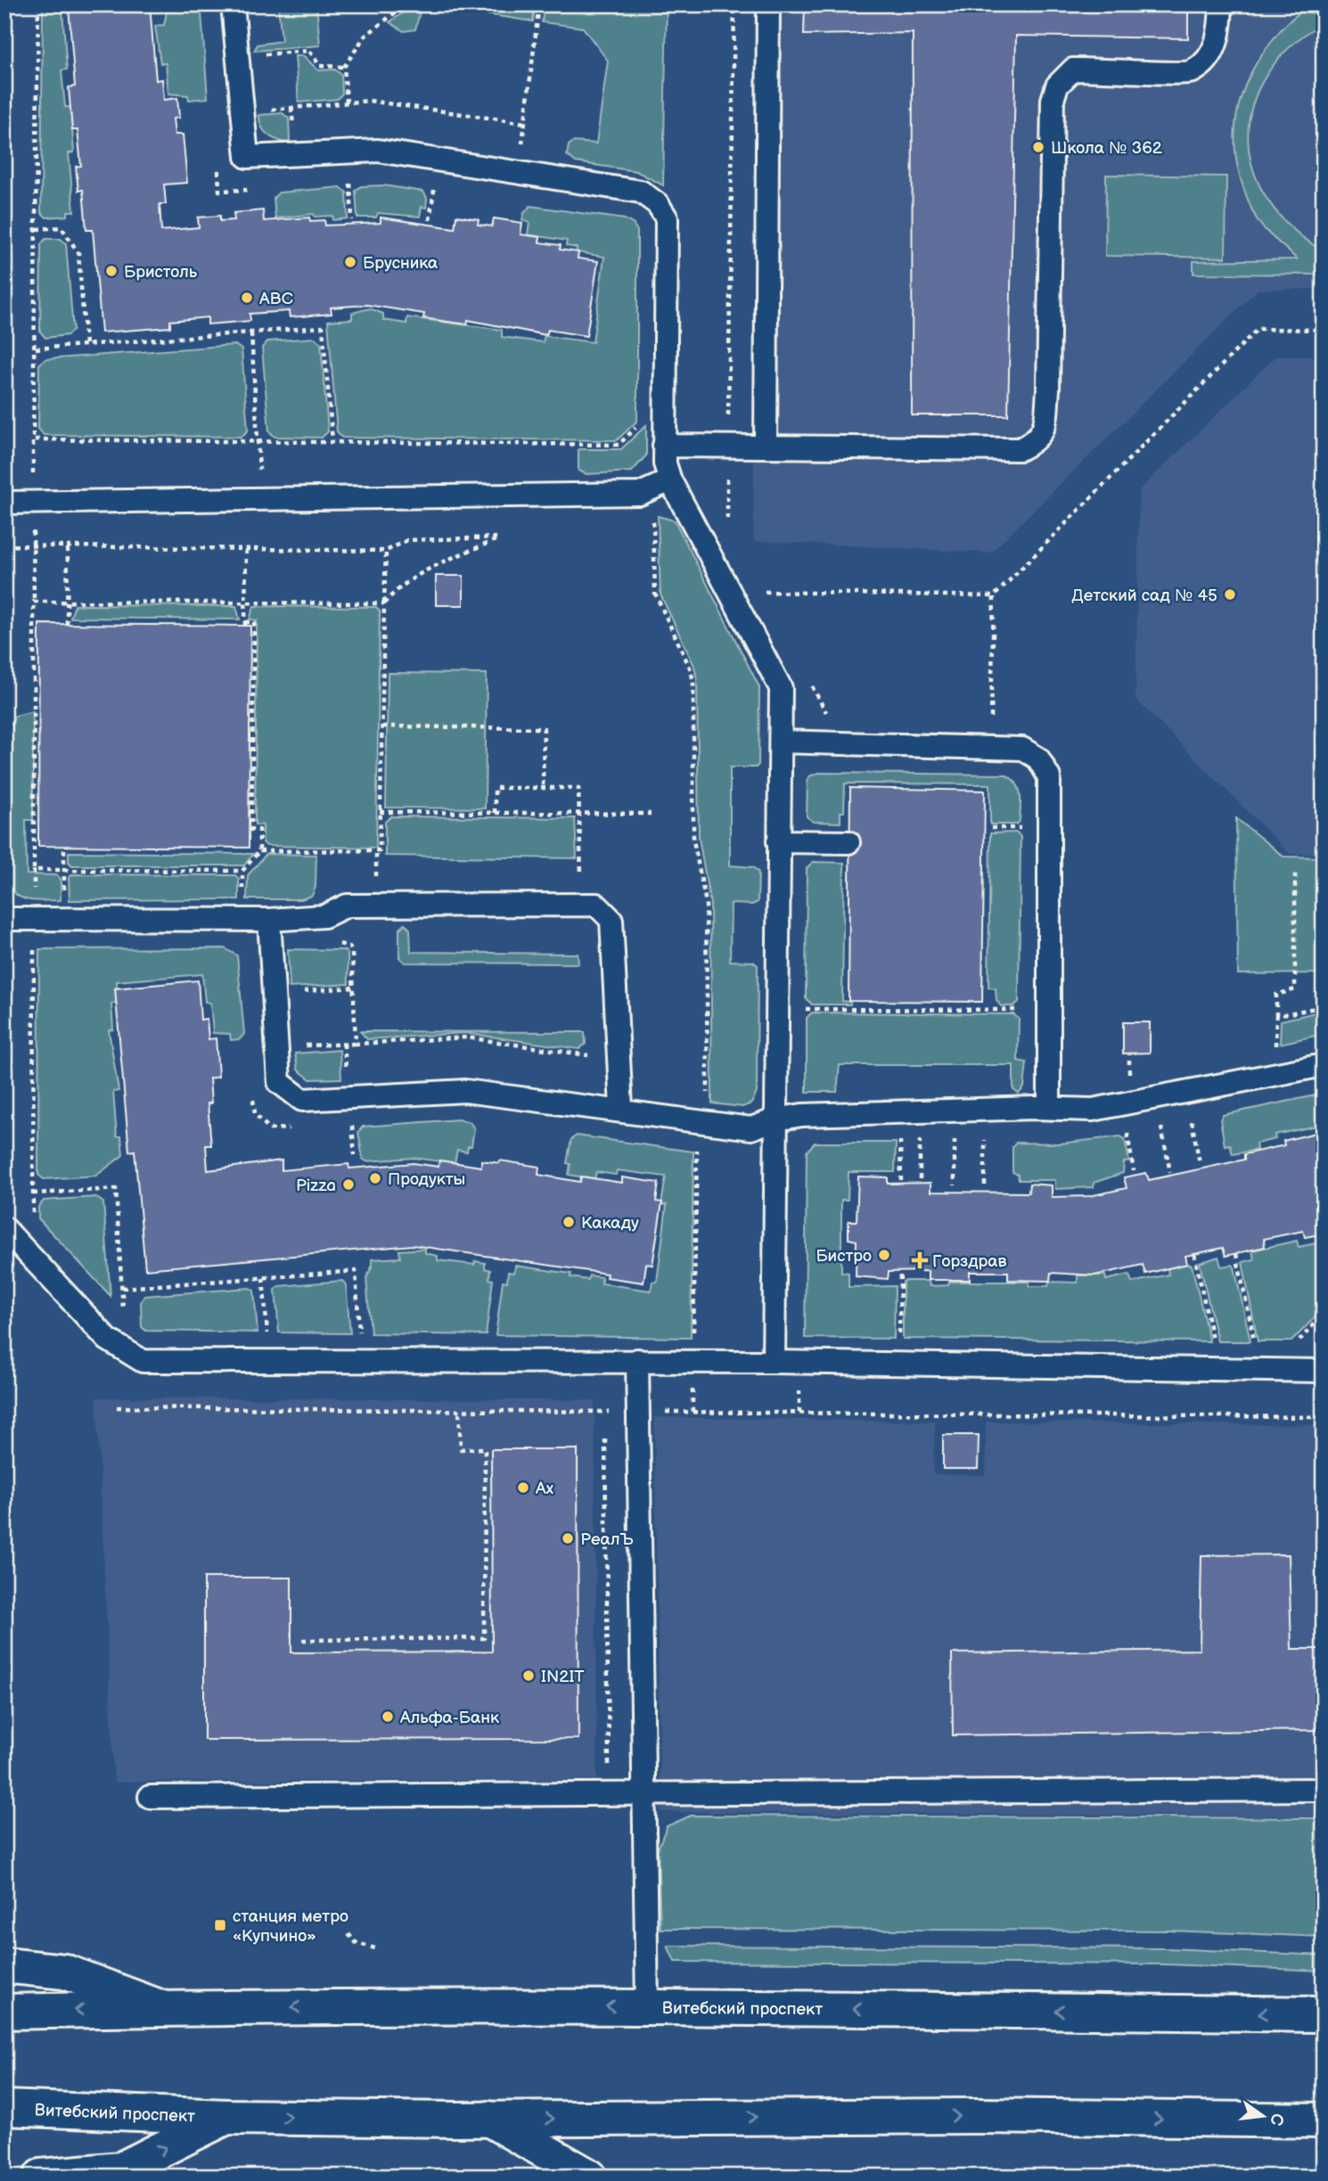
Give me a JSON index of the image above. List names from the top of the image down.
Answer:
{
  "streets": {
    "main road": ["Витебский проспект"]
  },
  "places": {
    "other": [
      "Школа № 362",
      "Брусника",
      "Бристоль",
      "ABC",
      "Детский сад № 45",
      "Продукты",
      "Pizza",
      "Какаду",
      "Бистро",
      "Ах",
      "РеалЪ",
      "IN2IT",
      "Альфа-Банк"
    ],
    "health": ["Горздрав"],
    "transit": ["станция метро «Купчино»"]
  },
  "north": "right"
}
